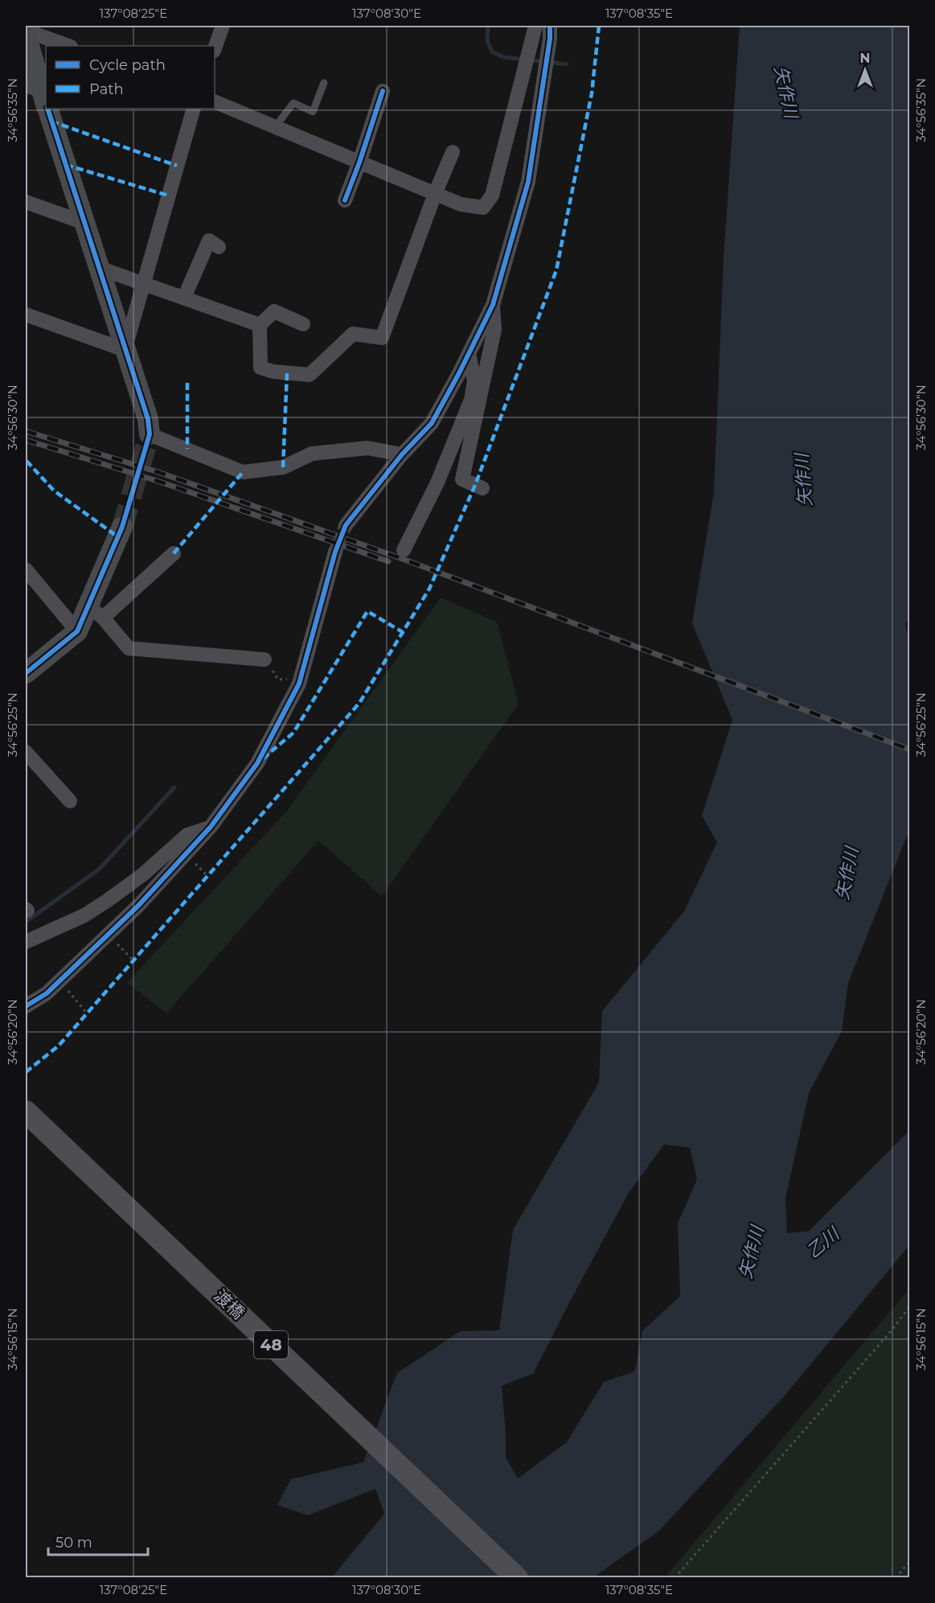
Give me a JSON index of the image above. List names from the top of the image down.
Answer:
{
  "streets": {
    "main road": ["渡橋", "48"]
  },
  "water": ["矢作川", "乙川"],
  "legend": ["Cycle path", "Path"],
  "scale_bar": "50 m",
  "north": "top",
  "coordinates": [
    "137°08'25\"E",
    "137°08'30\"E",
    "137°08'35\"E",
    "34°56'35\"N",
    "34°56'30\"N",
    "34°56'25\"N",
    "34°56'20\"N",
    "34°56'15\"N"
  ]
}
